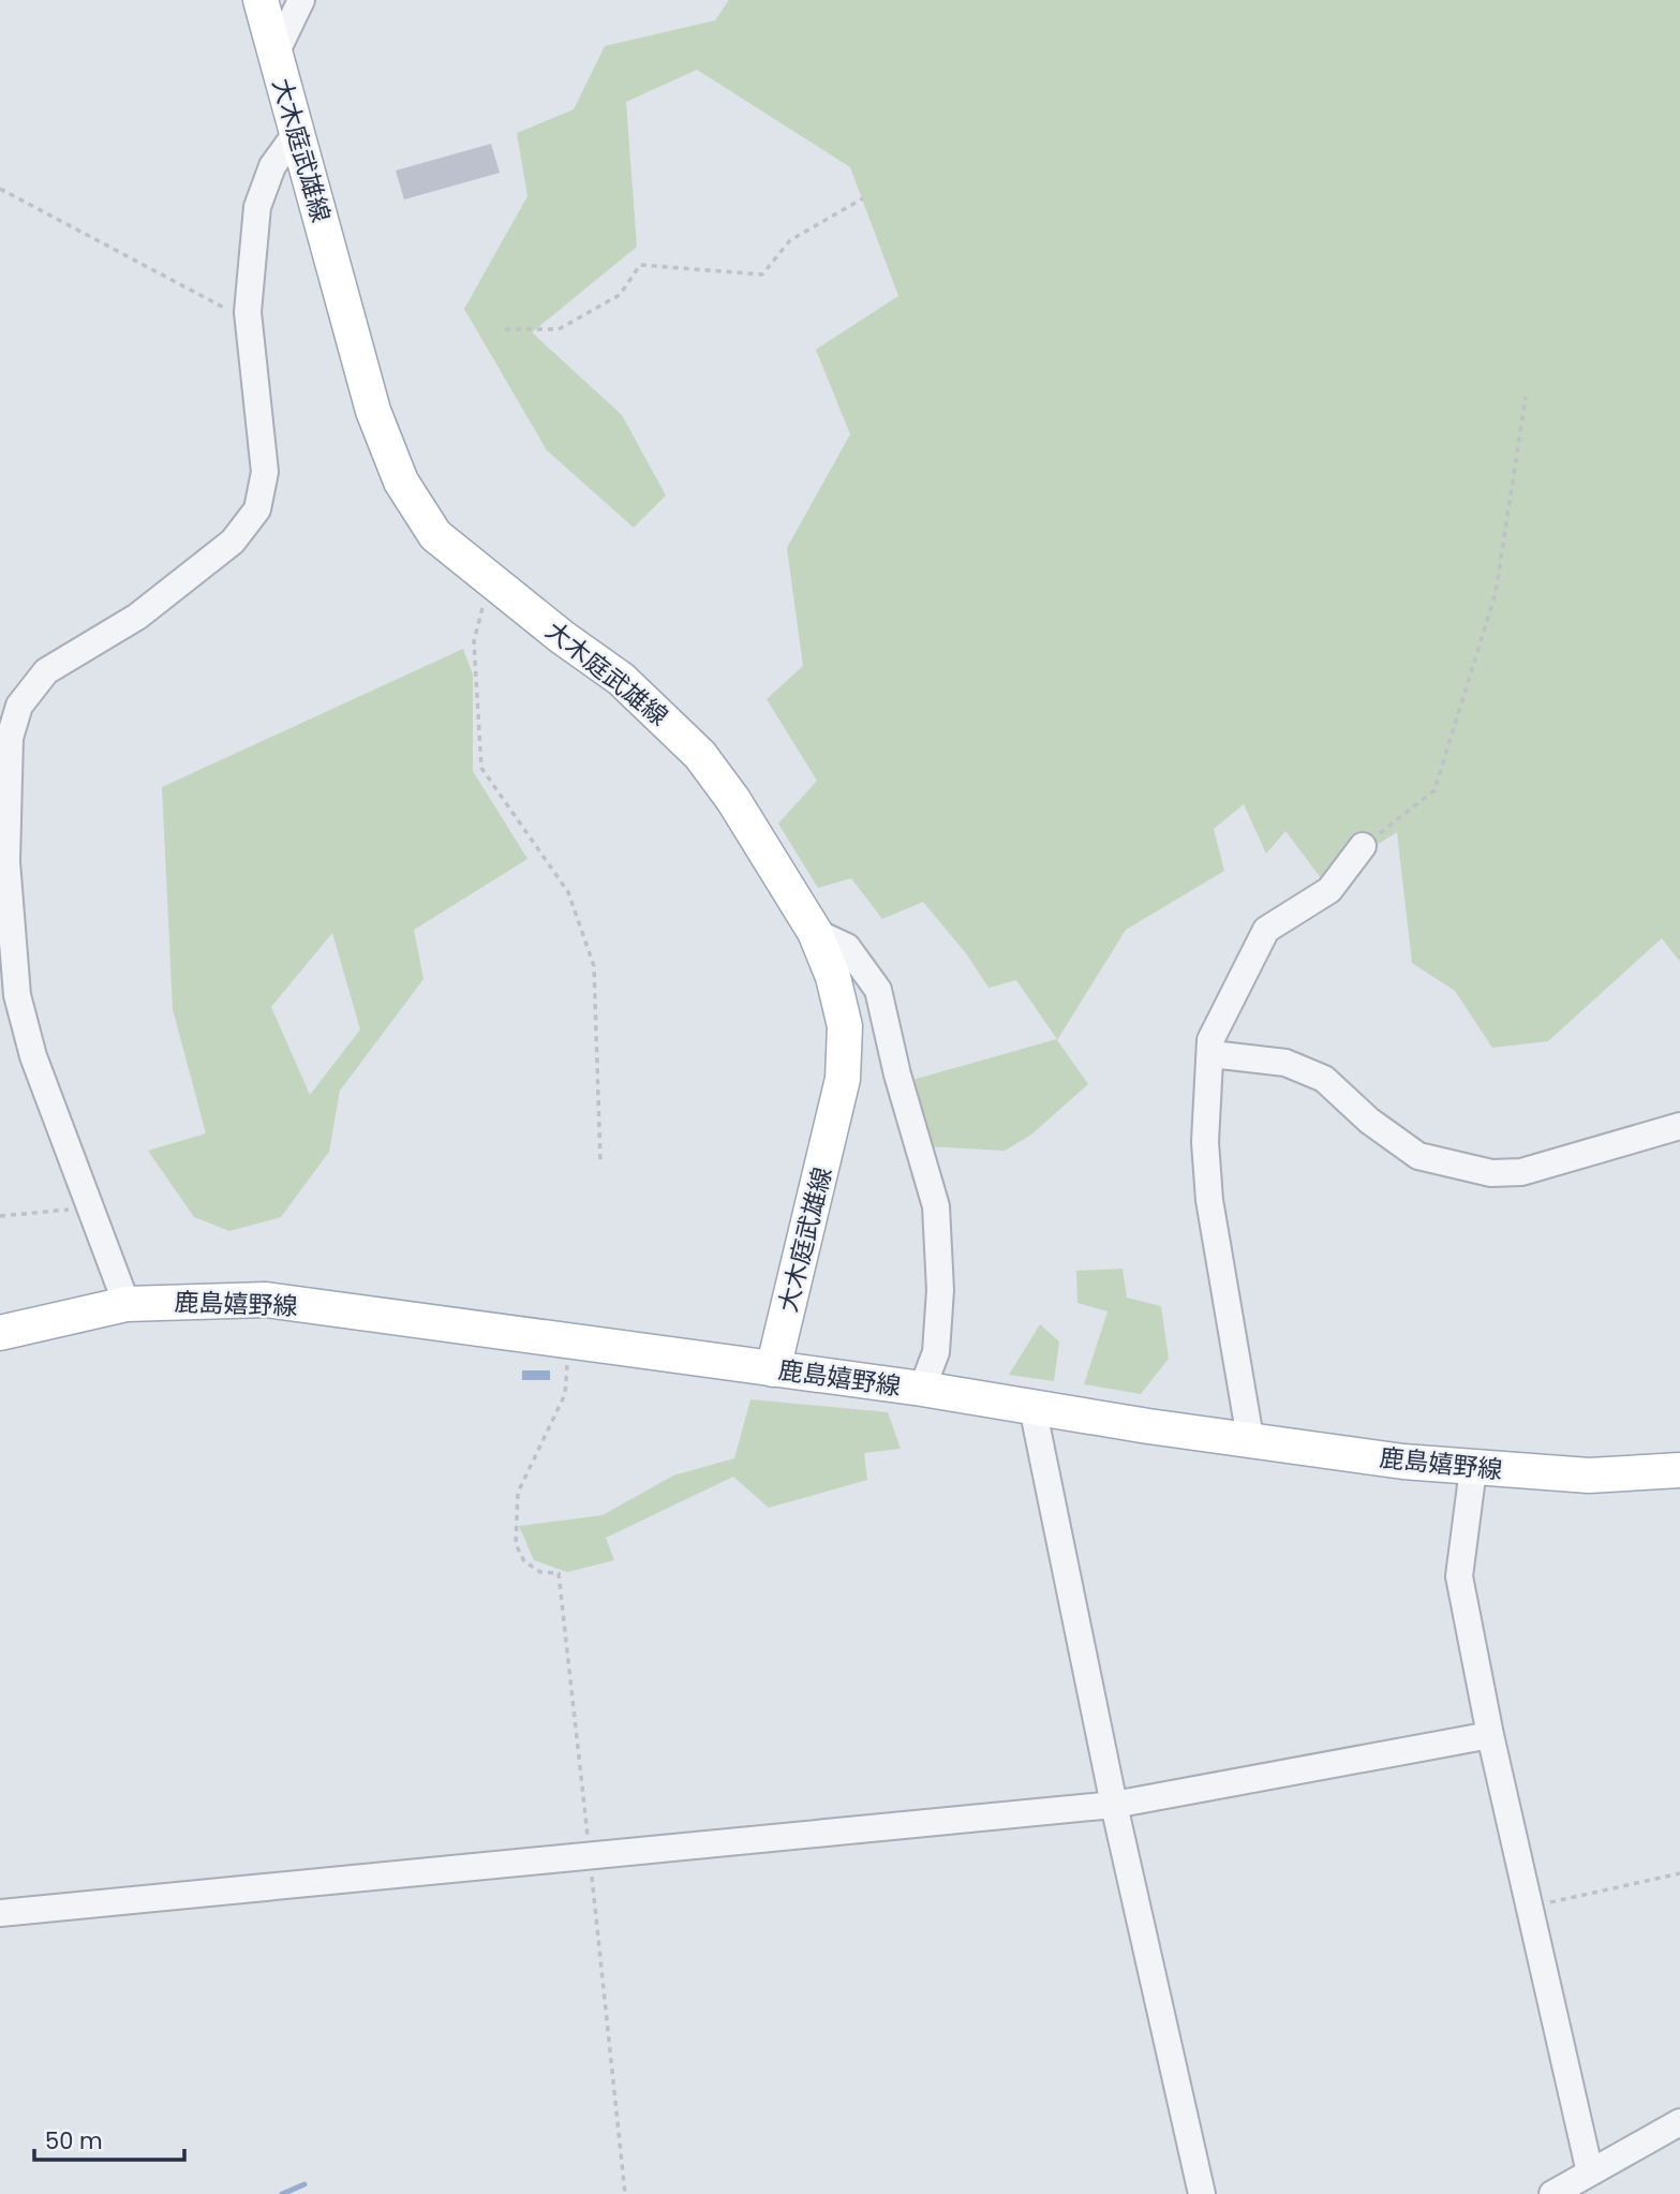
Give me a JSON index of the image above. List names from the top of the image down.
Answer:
{
  "streets": {
    "main road": ["大木庭武雄線", "鹿島嬉野線"]
  },
  "crossings": [
    ["大木庭武雄線", "鹿島嬉野線"]
  ],
  "scale_bar": "50 m"
}
